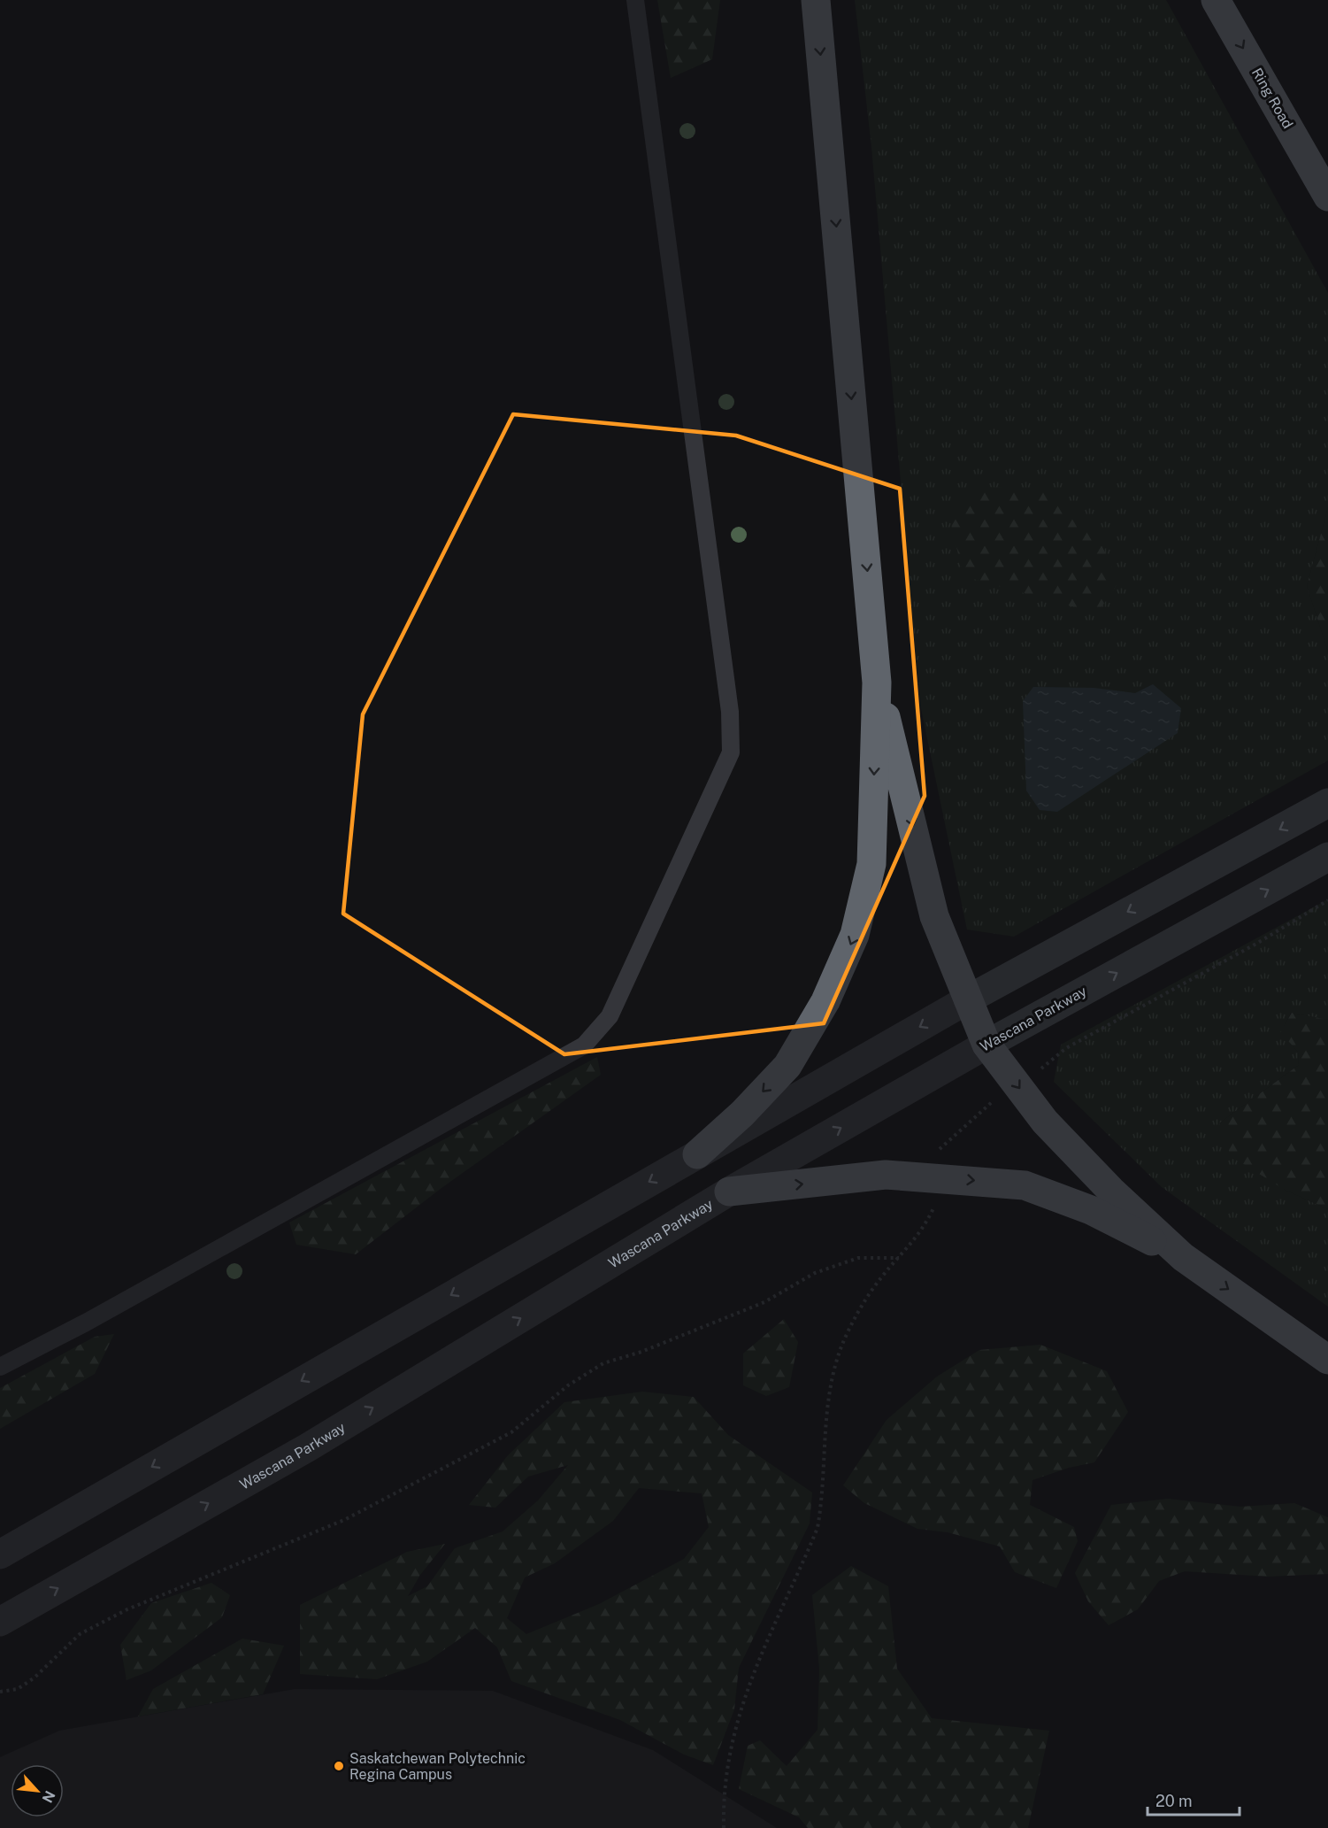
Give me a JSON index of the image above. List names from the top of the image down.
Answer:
{
  "streets": {
    "highway": ["Ring Road"],
    "main road": ["Wascana Parkway"]
  },
  "one_way": ["Ring Road", "Wascana Parkway"],
  "places": ["Saskatchewan Polytechnic Regina Campus"],
  "scale_bar": "20 m",
  "north": "bottom right"
}
